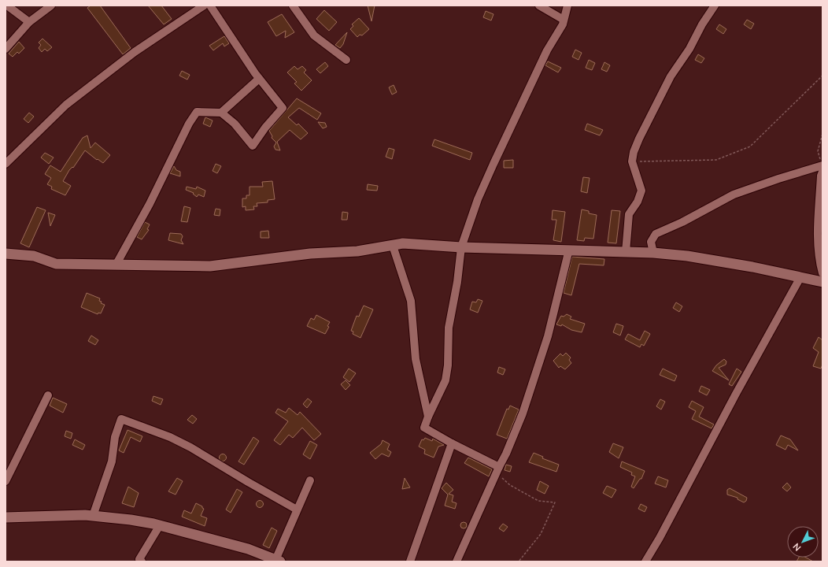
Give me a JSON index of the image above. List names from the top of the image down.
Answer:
{
  "north": "bottom left"
}
